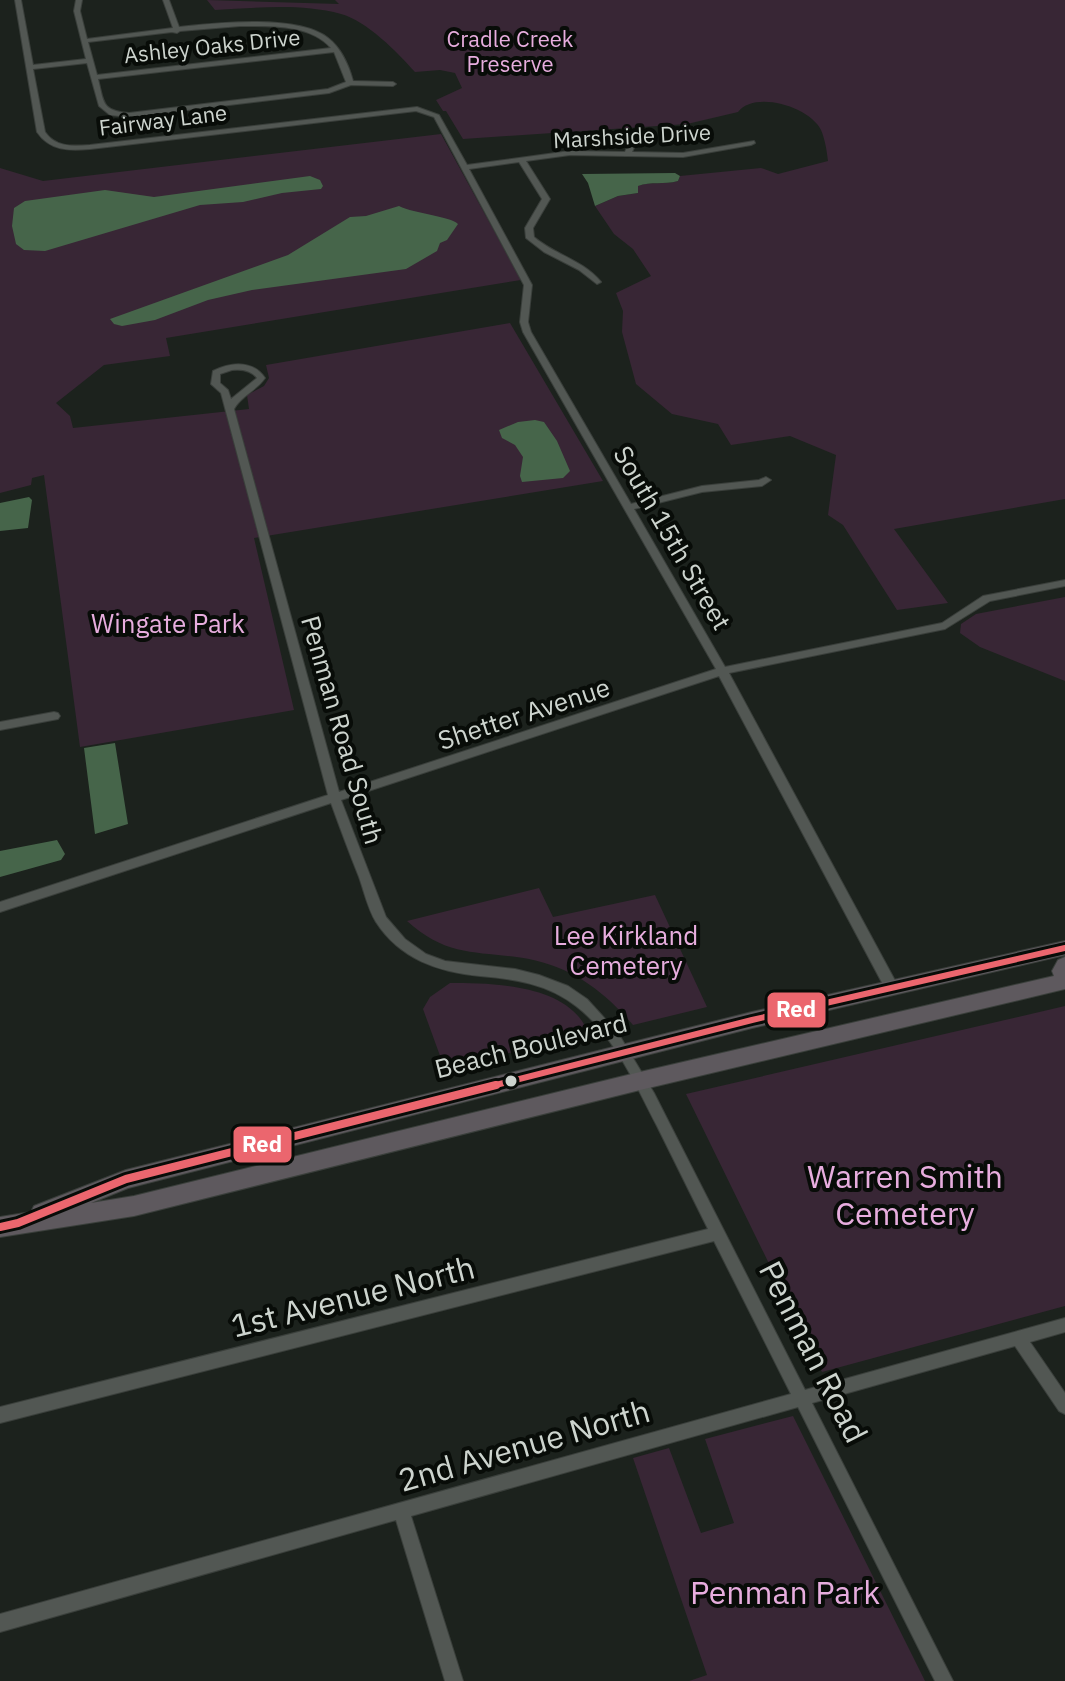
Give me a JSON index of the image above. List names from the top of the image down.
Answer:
{
  "streets": {
    "highway": ["Beach Boulevard"],
    "street": [
      "Ashley Oaks Drive",
      "Fairway Lane",
      "Marshside Drive",
      "South 15th Street",
      "Shetter Avenue",
      "Penman Road South",
      "1st Avenue North",
      "Penman Road",
      "2nd Avenue North"
    ]
  },
  "crossings": [
    ["Fairway Lane", "South 15th Street"],
    ["Marshside Drive", "South 15th Street"],
    ["South 15th Street", "Shetter Avenue"],
    ["South 15th Street", "Beach Boulevard"],
    ["Shetter Avenue", "Penman Road South"],
    ["Penman Road South", "Beach Boulevard"],
    ["Penman Road South", "Penman Road"],
    ["Beach Boulevard", "Penman Road"],
    ["1st Avenue North", "Penman Road"],
    ["Penman Road", "2nd Avenue North"]
  ],
  "parks": [
    "Cradle Creek Preserve",
    "Wingate Park",
    "Lee Kirkland Cemetery",
    "Warren Smith Cemetery",
    "Penman Park"
  ],
  "lines": ["transit line Red"]
}
